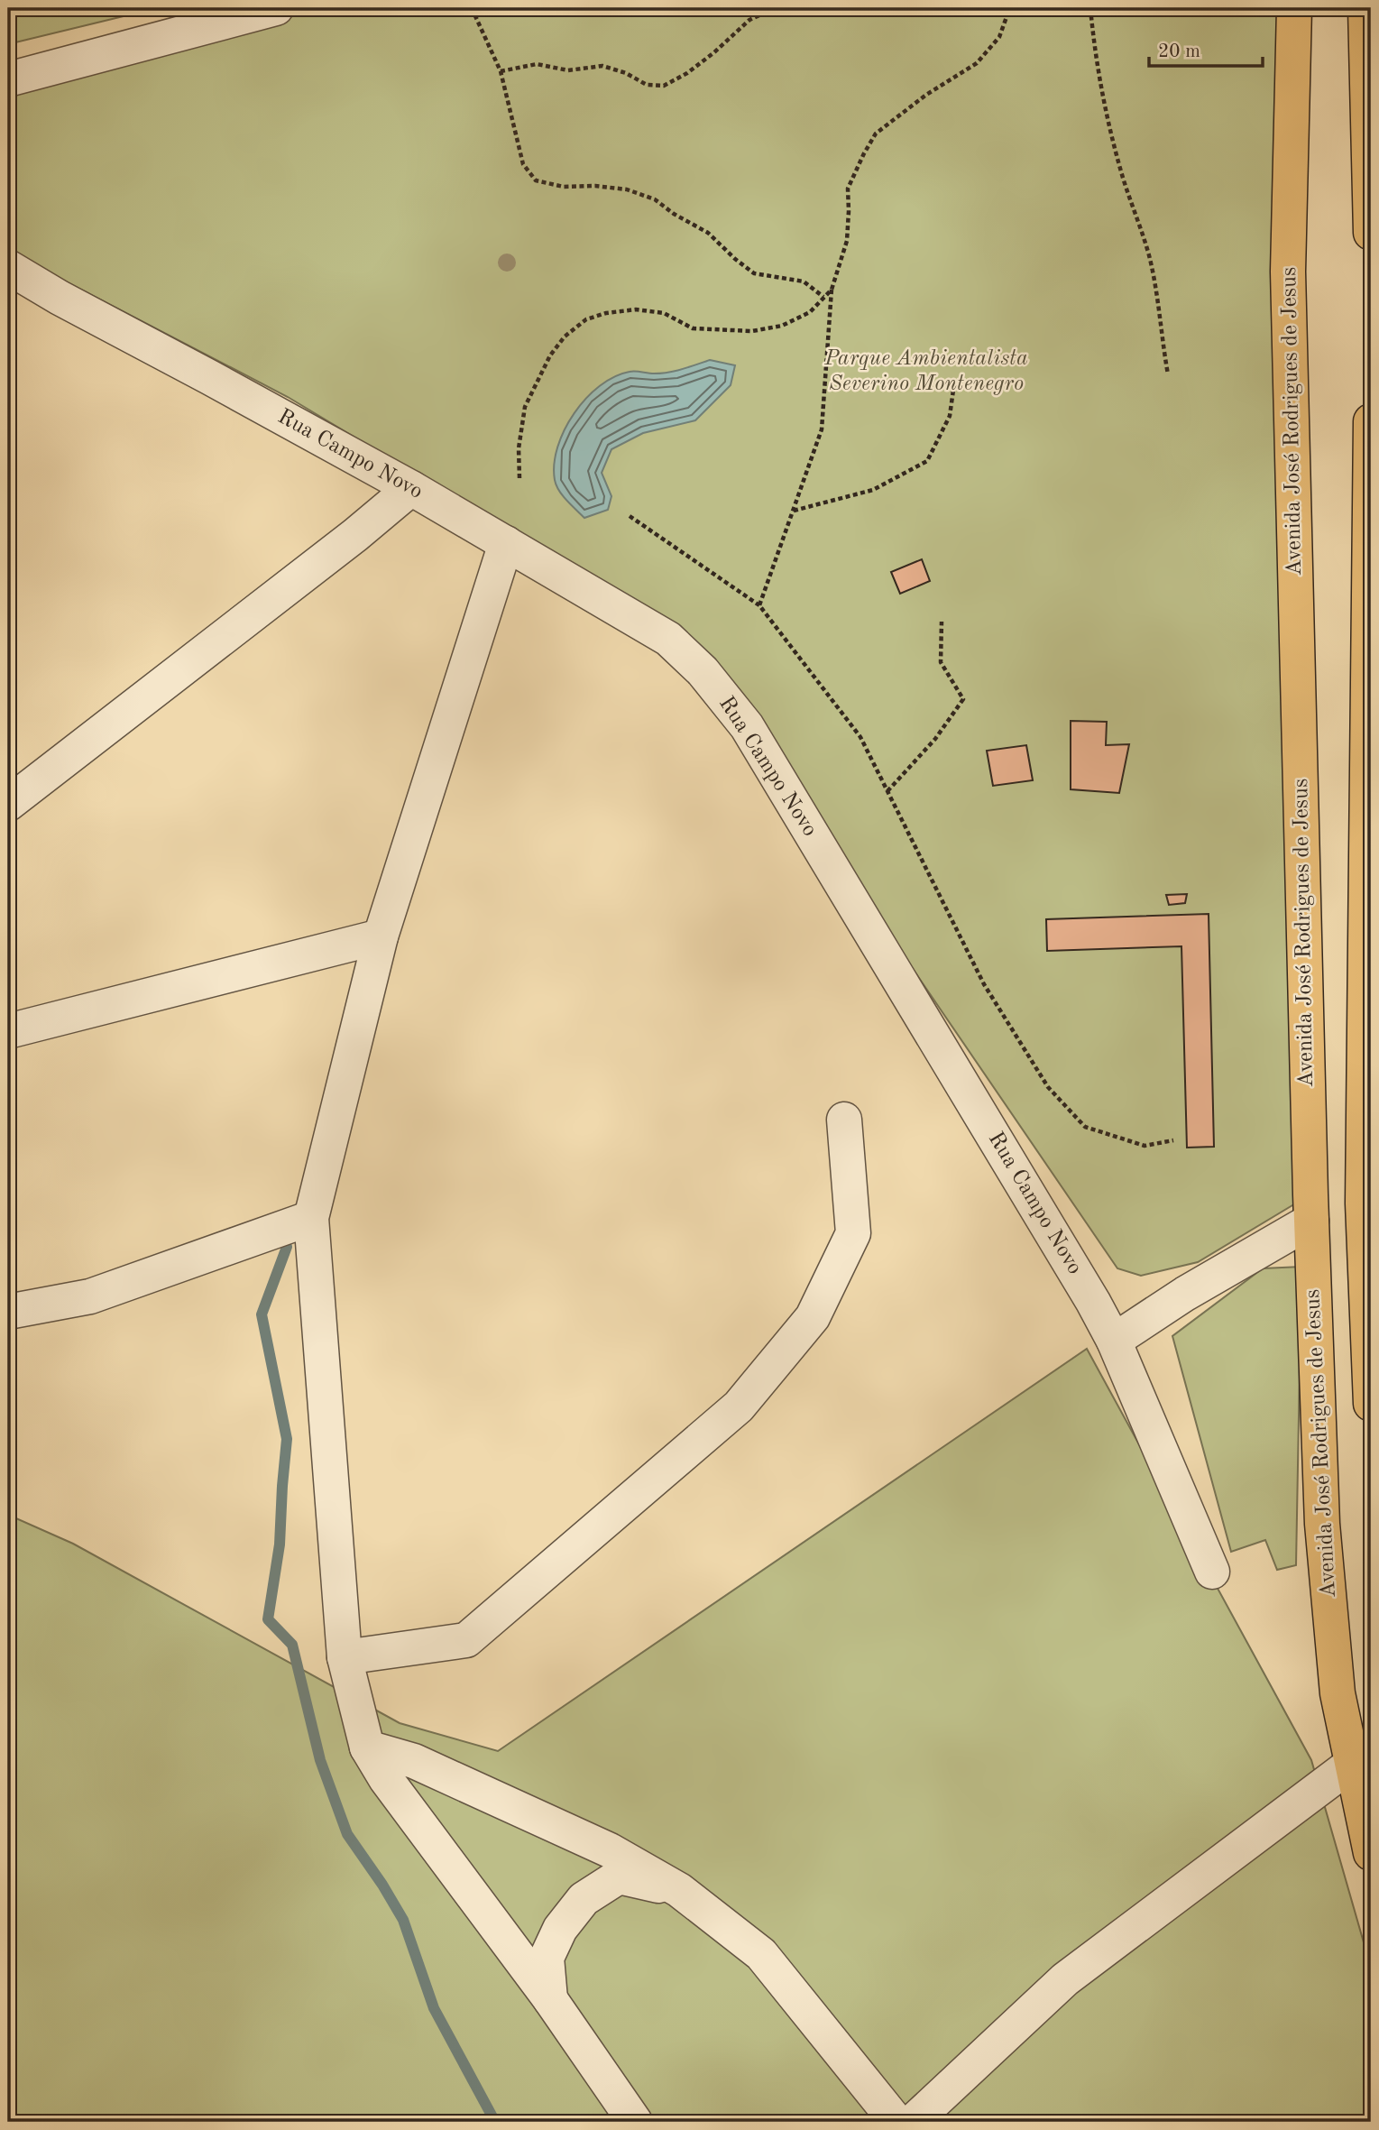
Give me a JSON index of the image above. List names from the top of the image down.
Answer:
{
  "streets": {
    "main road": ["Avenida José Rodrigues de Jesus"],
    "street": ["Rua Campo Novo"]
  },
  "parks": ["Parque Ambientalista Severino Montenegro"],
  "scale_bar": "20 m"
}
